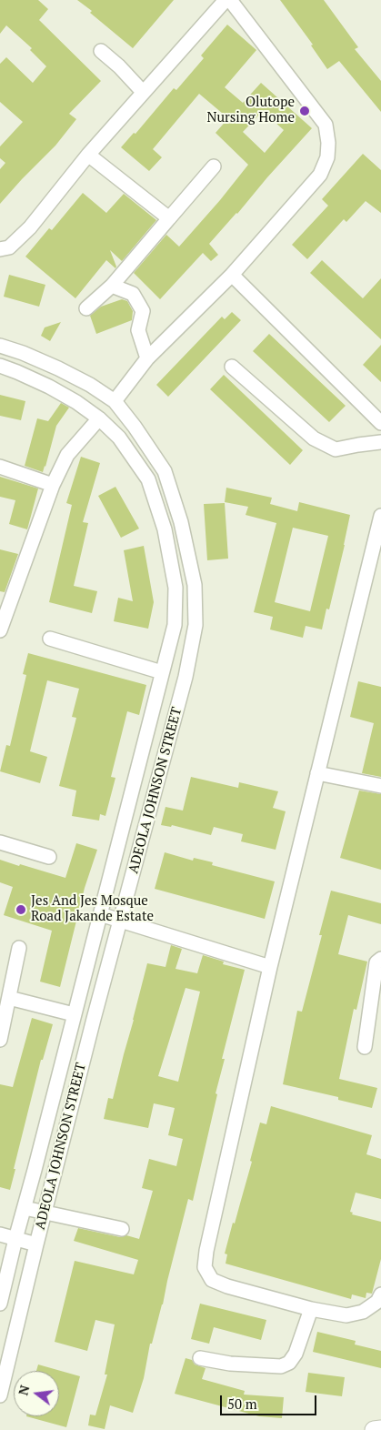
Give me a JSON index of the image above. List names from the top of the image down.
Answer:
{
  "streets": {
    "street": ["ADEOLA JOHNSON STREET"]
  },
  "places": ["Olutope Nursing Home", "Jes And Jes Mosque Road Jakande Estate"],
  "scale_bar": "50 m",
  "north": "left"
}
